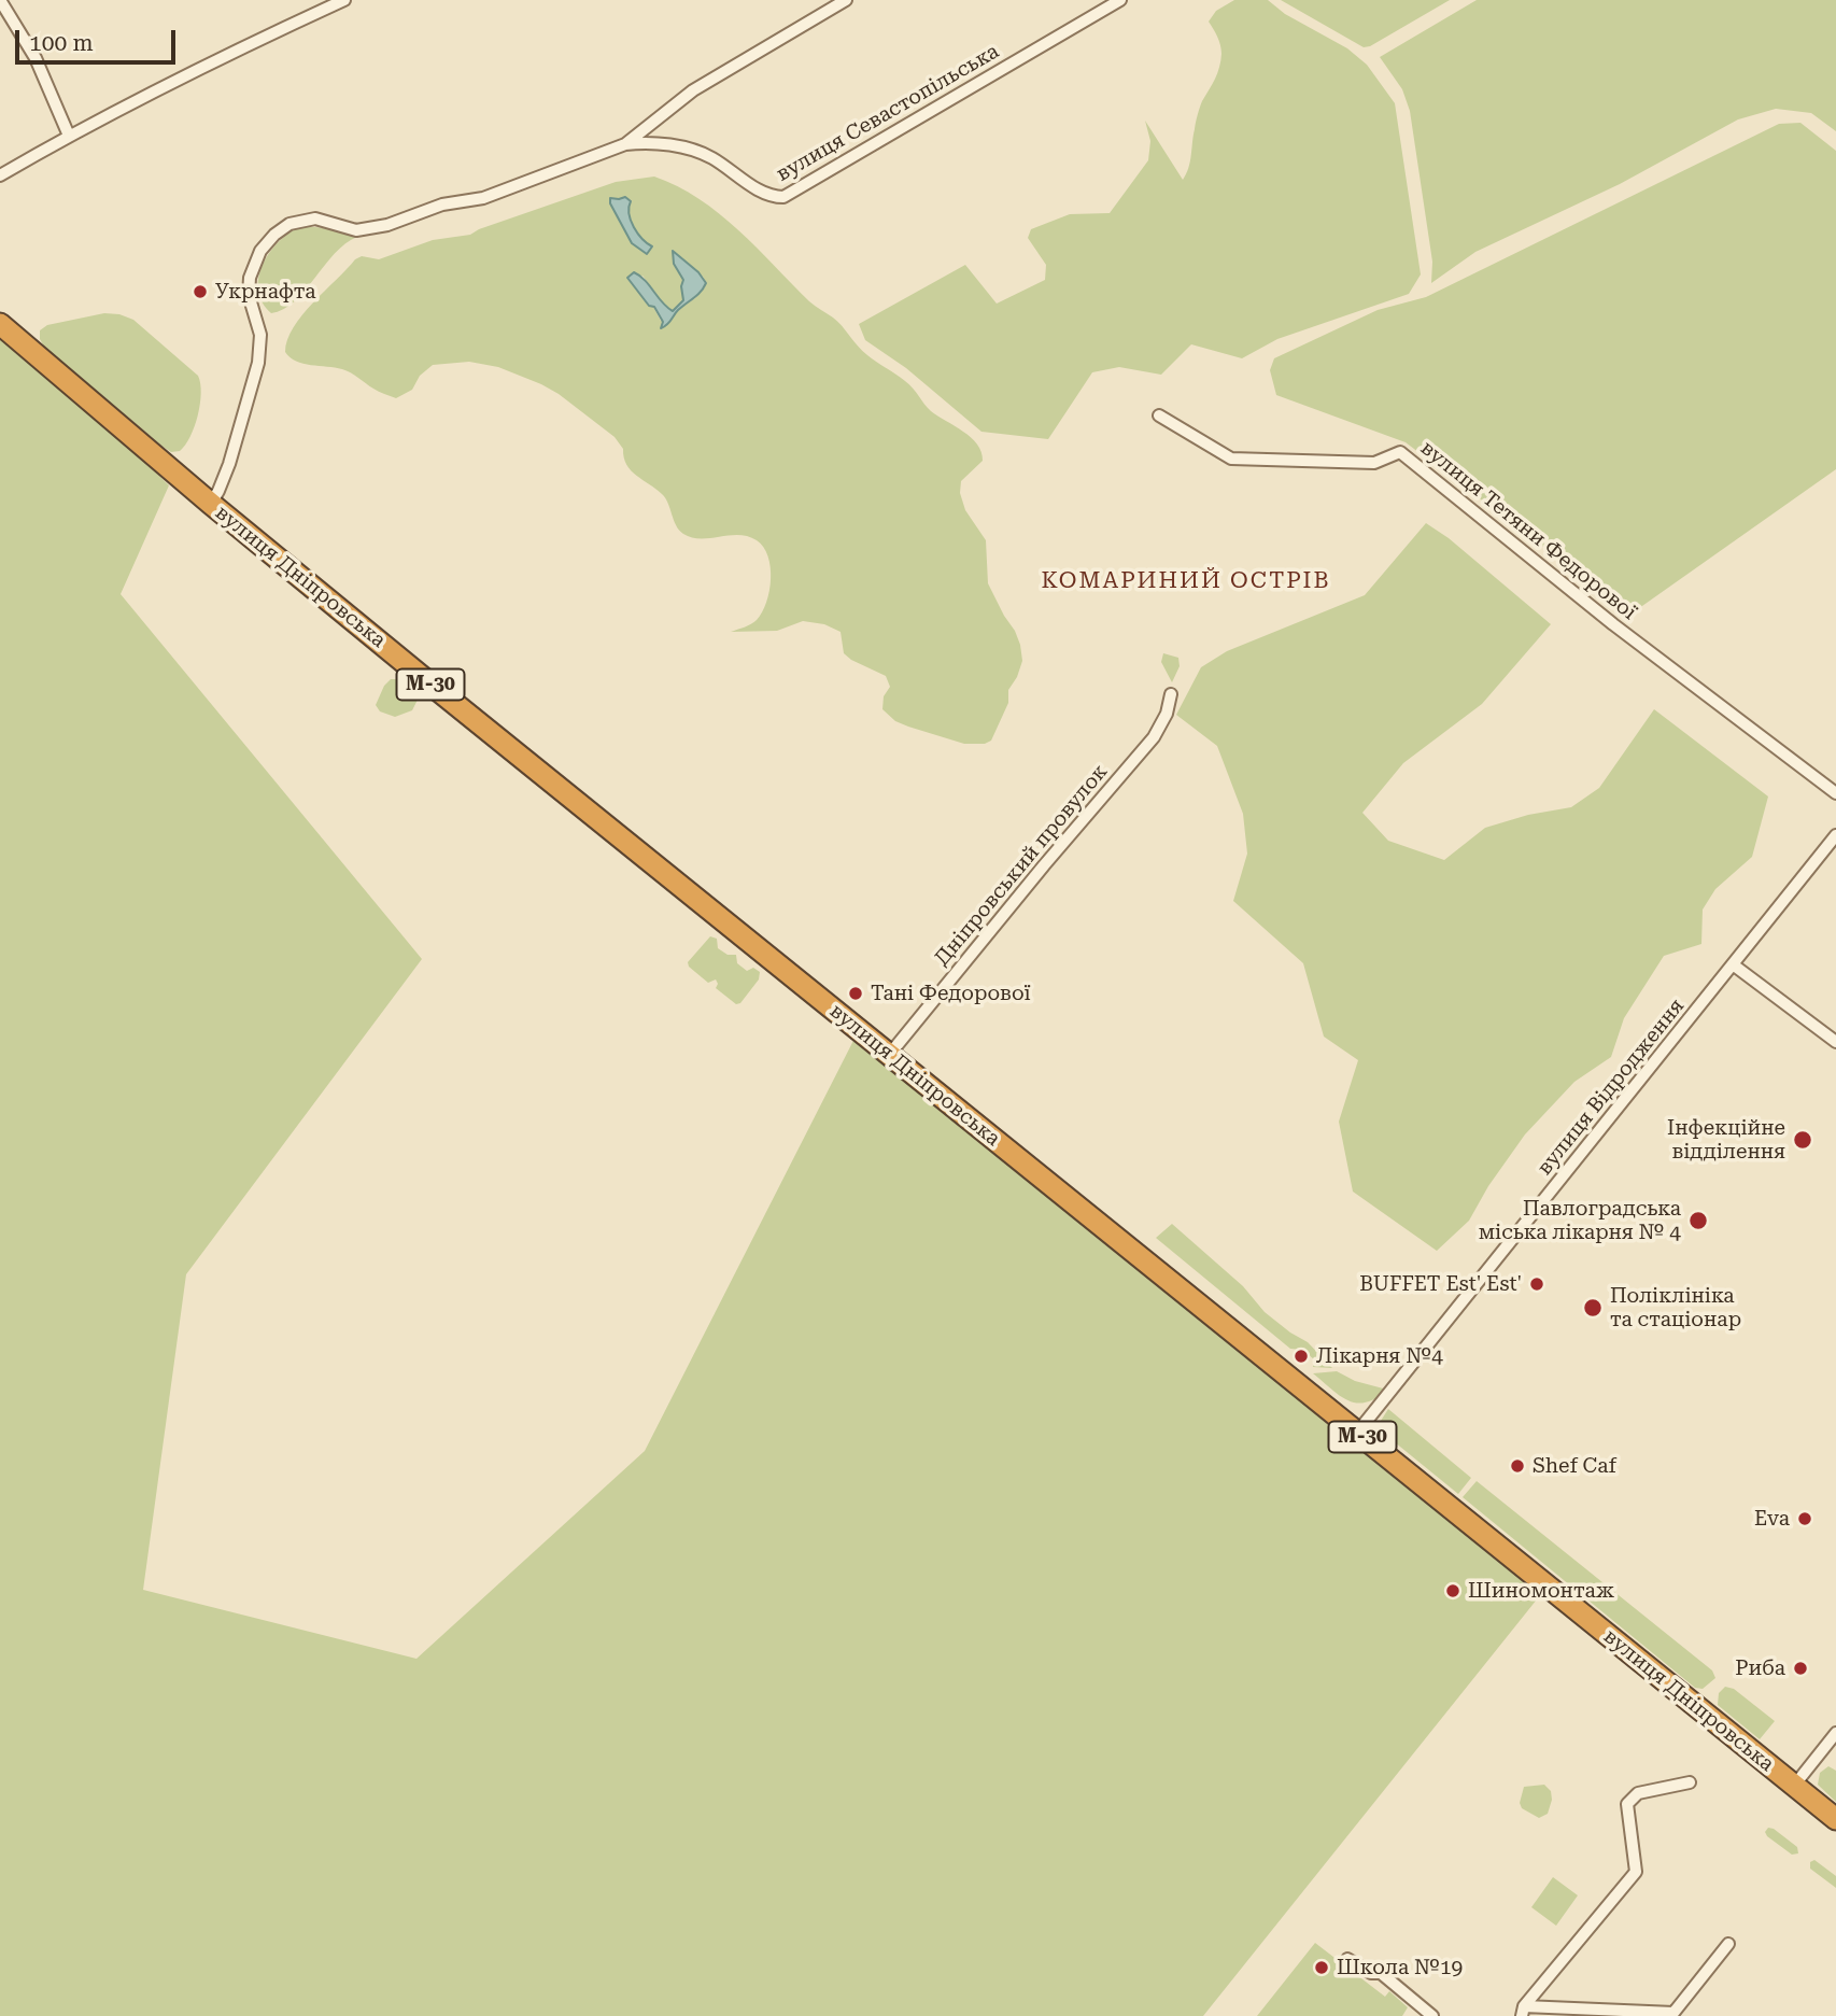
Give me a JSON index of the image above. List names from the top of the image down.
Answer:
{
  "streets": {
    "highway": ["вулиця Дніпровська", "М-30"],
    "street": [
      "вулиця Севастопільська",
      "вулиця Тетяни Федорової",
      "Дніпровський провулок",
      "вулиця Відродження"
    ]
  },
  "crossings": [
    ["вулиця Дніпровська", "Дніпровський провулок"],
    ["вулиця Дніпровська", "вулиця Відродження"]
  ],
  "districts": ["КОМАРИНИЙ ОСТРІВ"],
  "places": [
    "Укрнафта",
    "Тані Федорової",
    "Інфекційне відділення",
    "Павлоградська міська лікарня № 4",
    "BUFFET Est' Est'",
    "Поліклініка та стаціонар",
    "Лікарня №4",
    "Shef Caf",
    "Eva",
    "Шиномонтаж",
    "Риба",
    "Школа №19"
  ],
  "scale_bar": "100 m"
}
